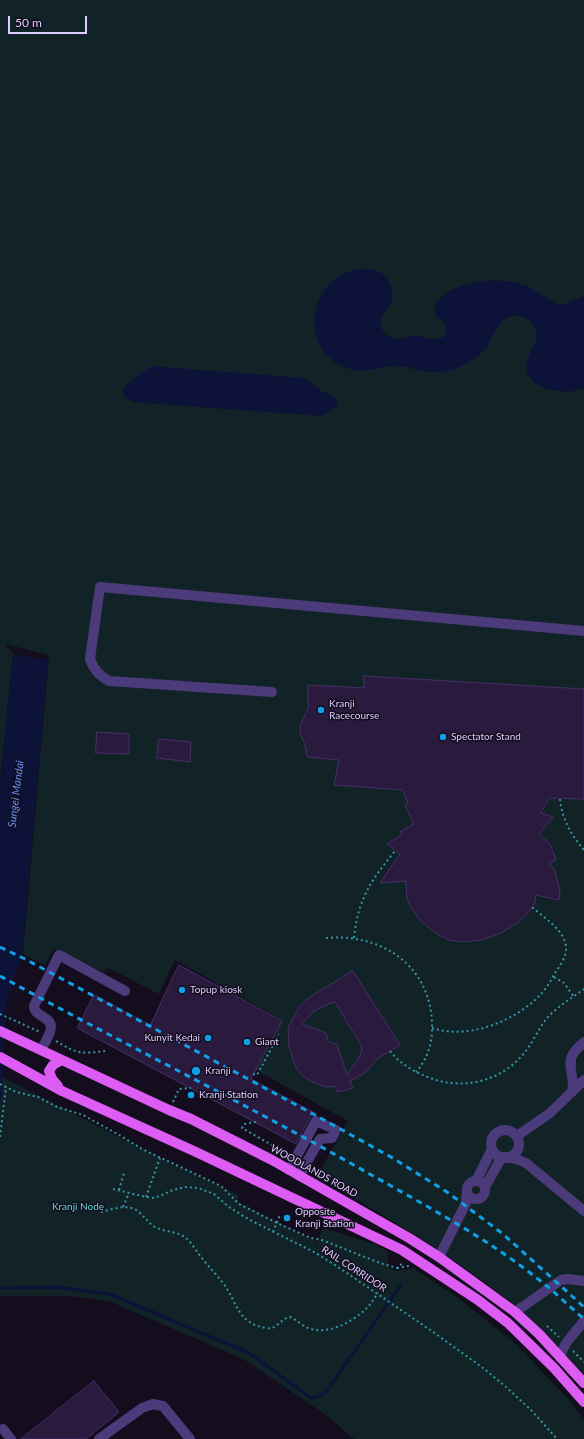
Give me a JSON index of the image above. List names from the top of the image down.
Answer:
{
  "streets": {
    "main road": ["WOODLANDS ROAD"],
    "path": ["RAIL CORRIDOR"]
  },
  "water": ["Sungei Mandai"],
  "parks": ["Kranji Node"],
  "places": [
    "Kranji Racecourse",
    "Spectator Stand",
    "Topup kiosk",
    "Kunyit Kedai",
    "Giant",
    "Kranji",
    "Kranji Station",
    "Opposite Kranji Station"
  ],
  "scale_bar": "50 m"
}
